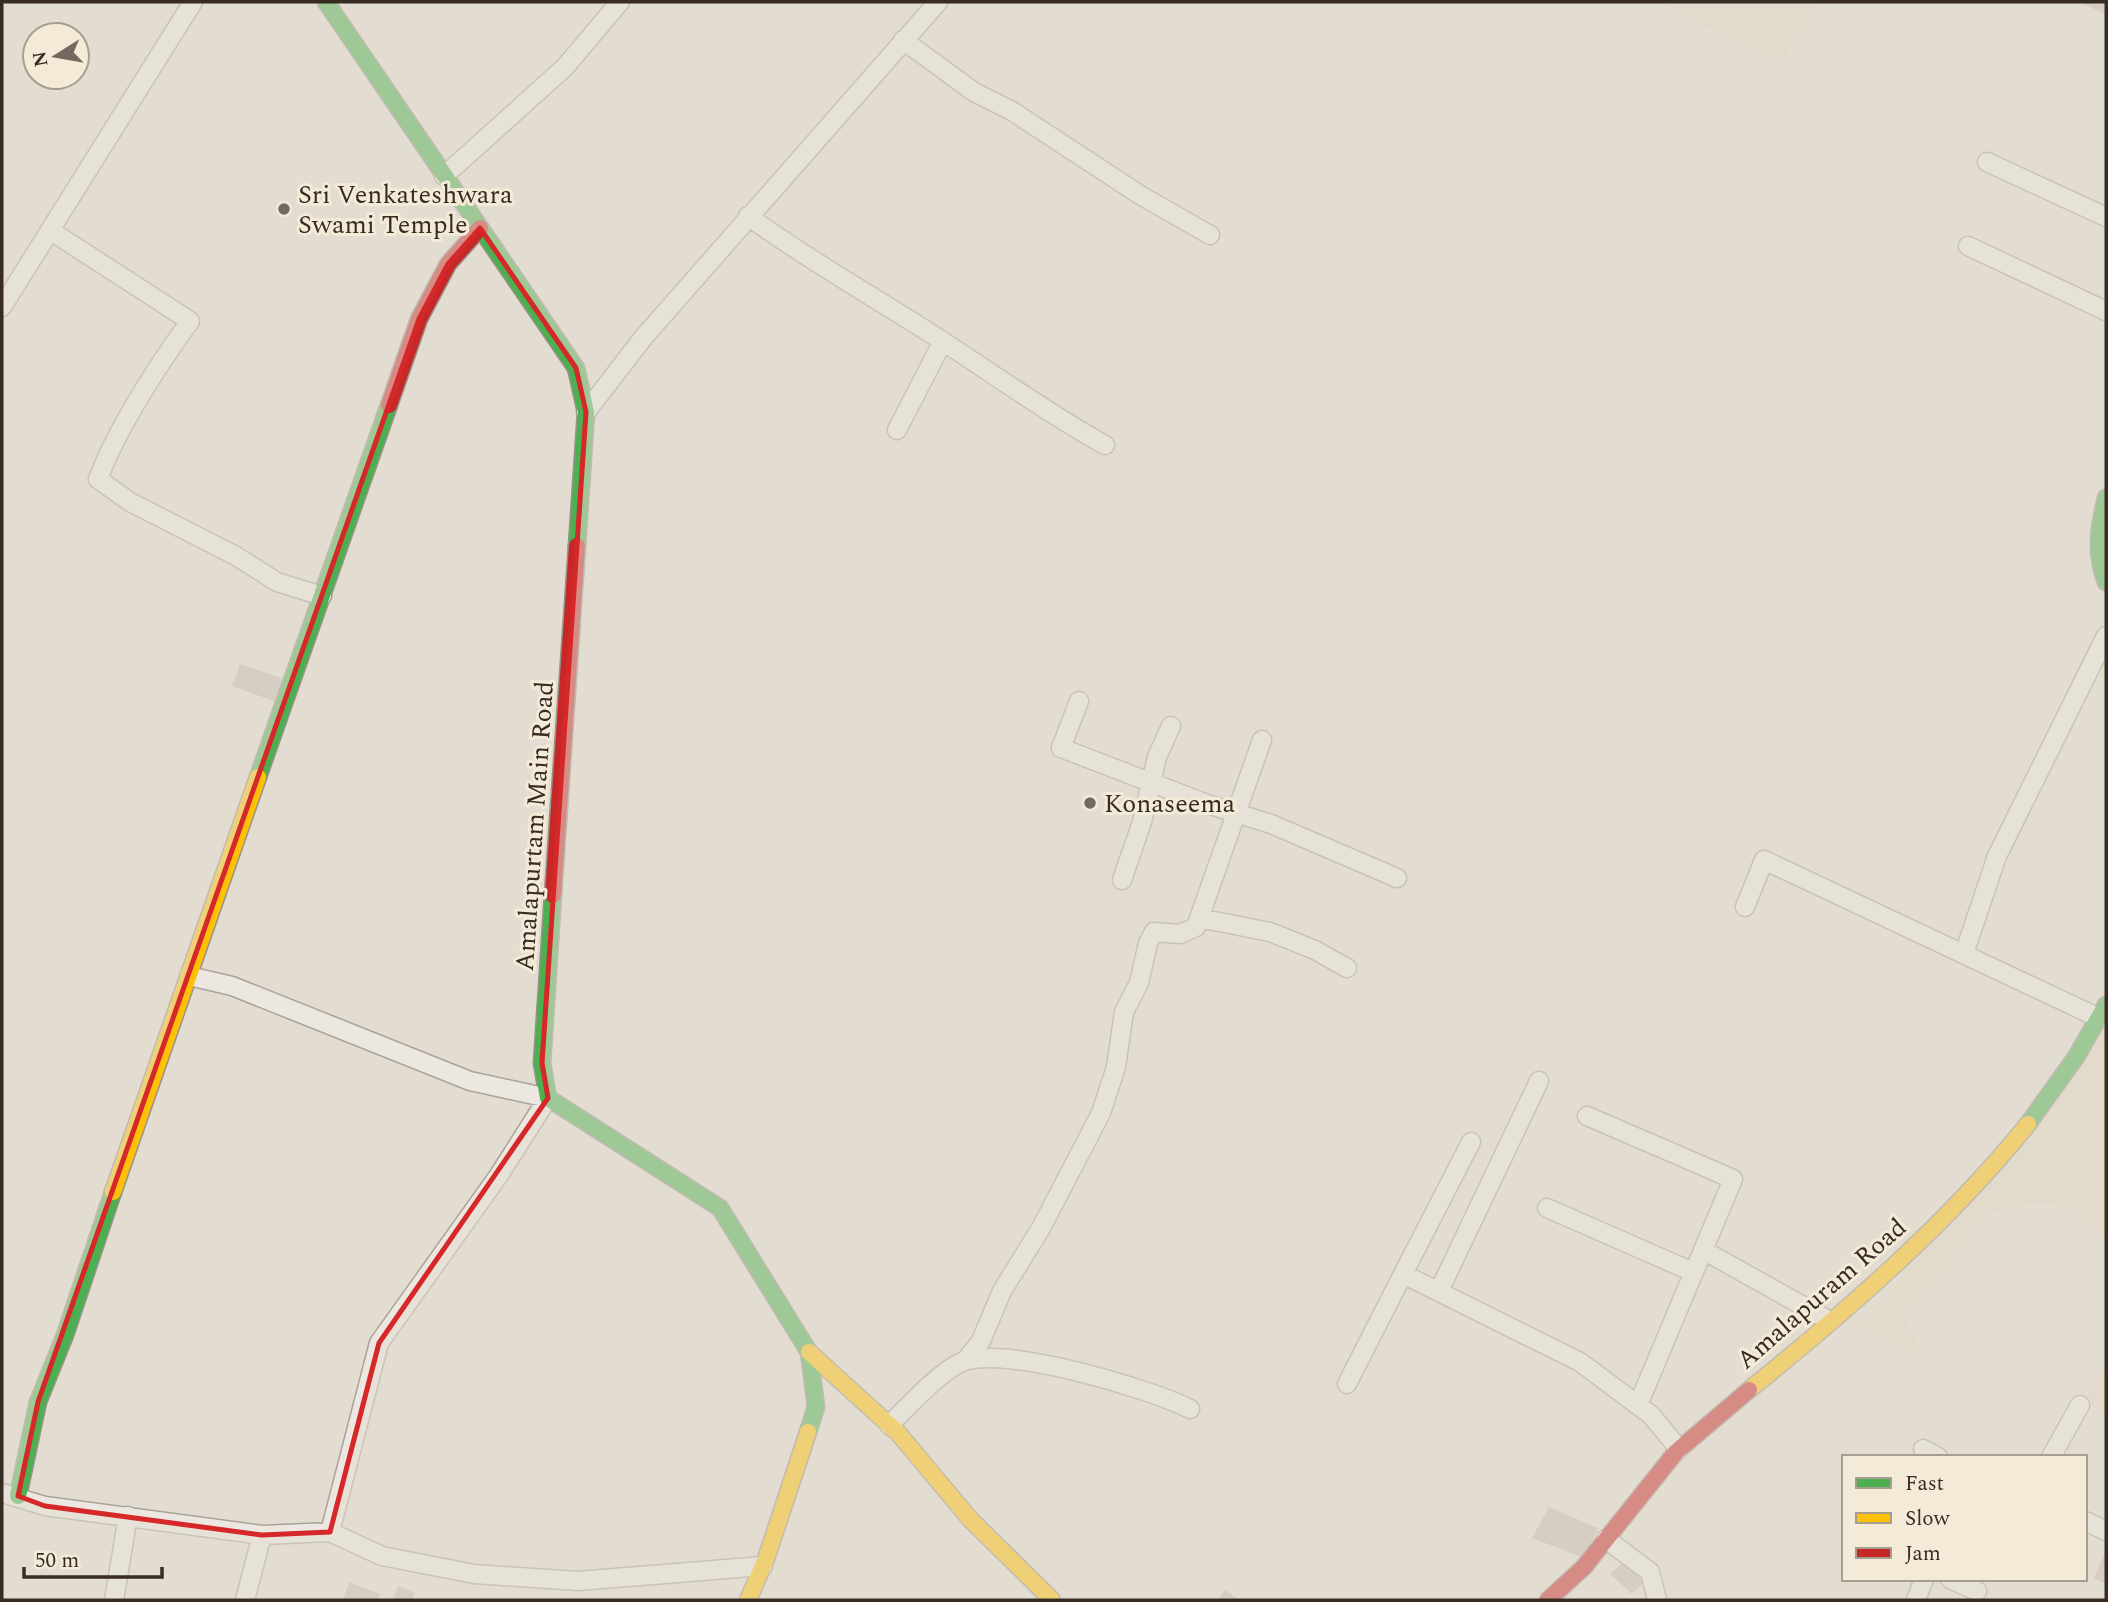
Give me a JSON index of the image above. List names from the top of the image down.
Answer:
{
  "streets": {
    "street": ["Amalapurtam Main Road", "Amalapuram Road"]
  },
  "places": ["Sri Venkateshwara Swami Temple", "Konaseema"],
  "legend": ["Fast", "Slow", "Jam"],
  "scale_bar": "50 m",
  "north": "left"
}
